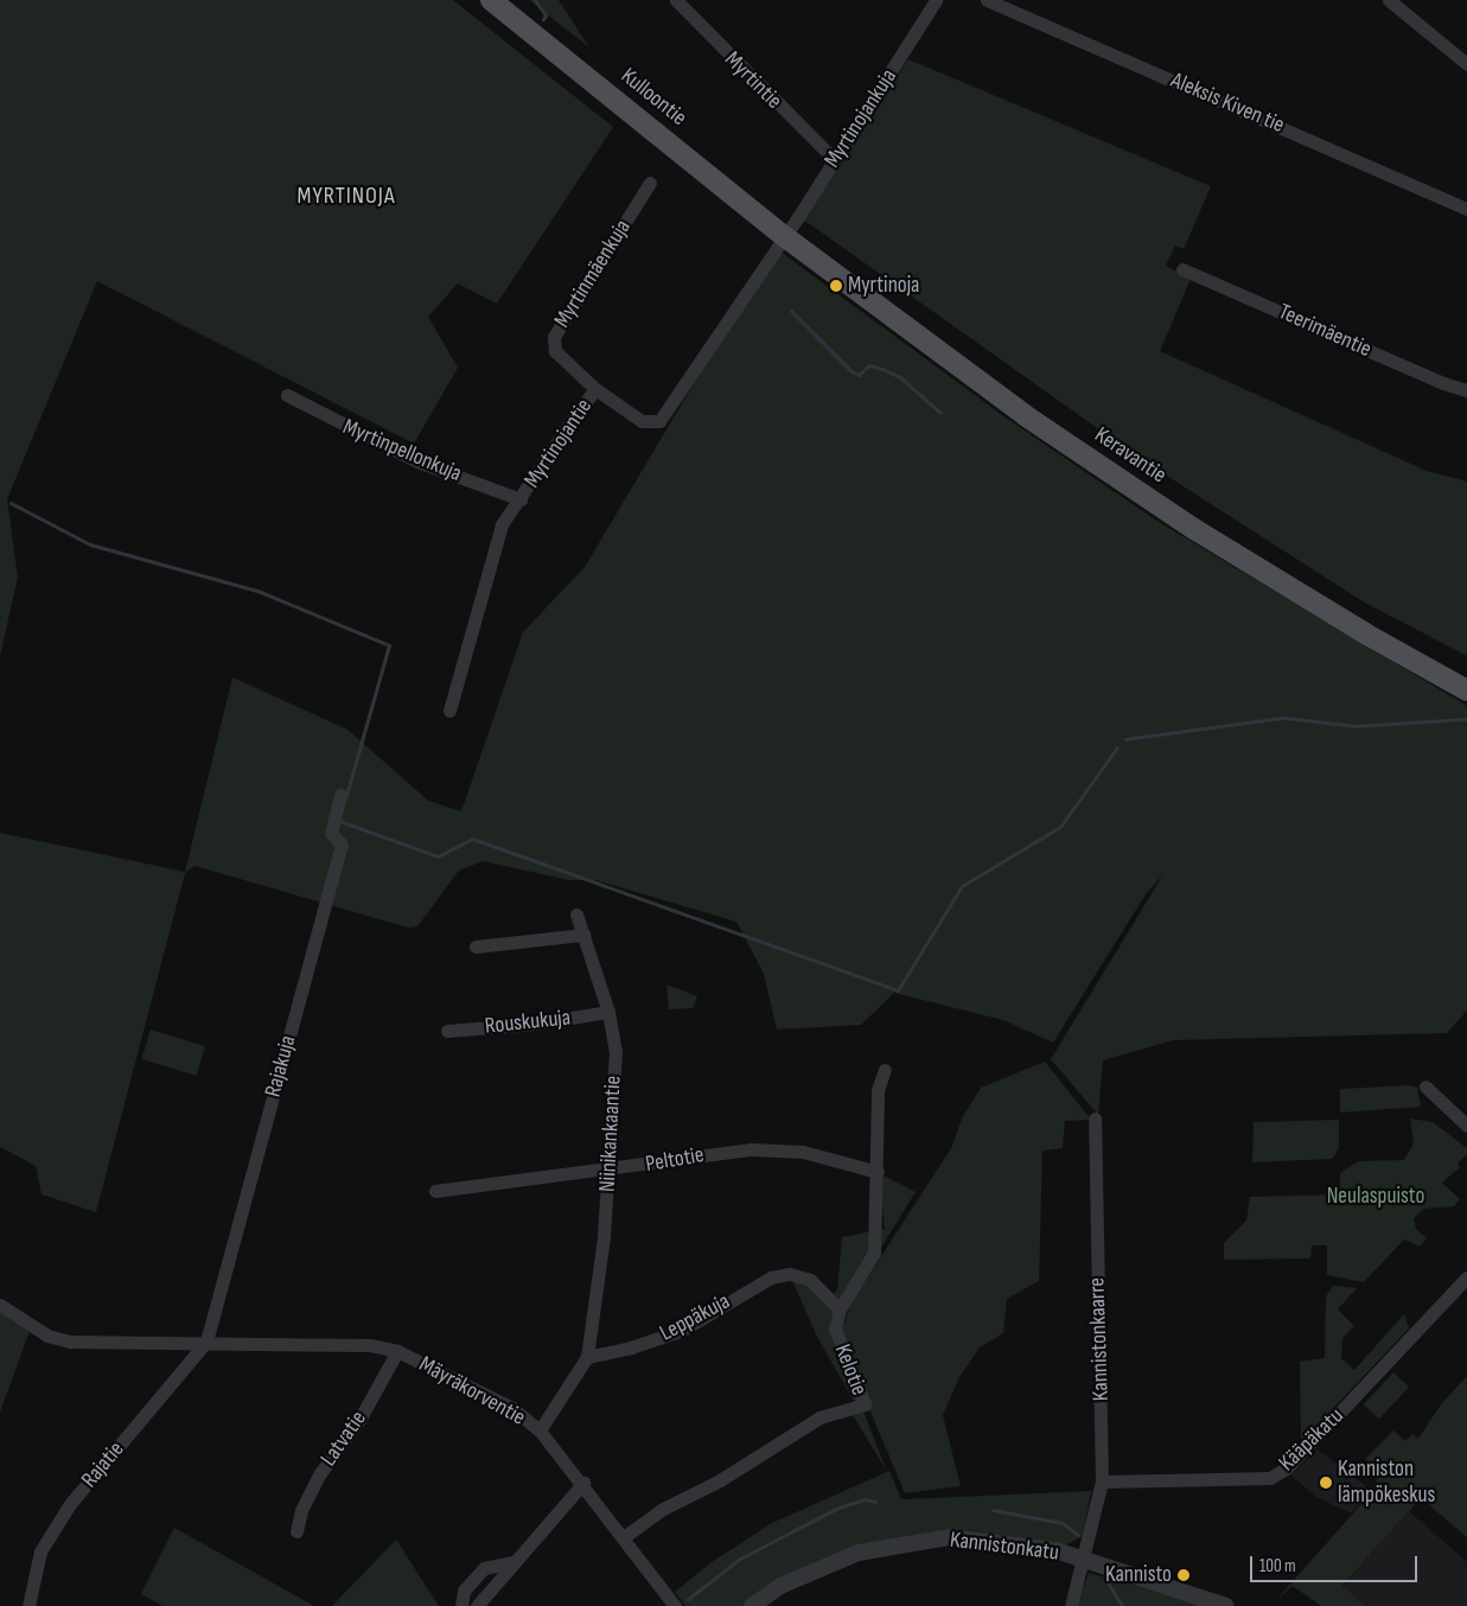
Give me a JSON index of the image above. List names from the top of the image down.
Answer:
{
  "streets": {
    "main road": ["Kulloontie", "Keravantie"],
    "street": [
      "Myrtintie",
      "Aleksis Kiven tie",
      "Myrtinojankuja",
      "Myrtinmäenkuja",
      "Teerimäentie",
      "Myrtinojantie",
      "Myrtinpellonkuja",
      "Rouskukuja",
      "Rajakuja",
      "Niinikankaantie",
      "Peltotie",
      "Leppäkuja",
      "Kannistonkaarre",
      "Kelotie",
      "Mäyräkorventie",
      "Latvatie",
      "Kääpäkatu",
      "Rajatie",
      "Kannistonkatu"
    ]
  },
  "crossings": [
    ["Myrtintie", "Myrtinojankuja"],
    ["Kulloontie", "Myrtinojankuja"],
    ["Kulloontie", "Myrtinojantie"],
    ["Kulloontie", "Keravantie"],
    ["Myrtinojankuja", "Myrtinojantie"],
    ["Myrtinojankuja", "Keravantie"],
    ["Myrtinmäenkuja", "Myrtinojantie"],
    ["Myrtinojantie", "Myrtinpellonkuja"],
    ["Myrtinojantie", "Keravantie"],
    ["Rouskukuja", "Niinikankaantie"],
    ["Rajakuja", "Mäyräkorventie"],
    ["Rajakuja", "Rajatie"],
    ["Niinikankaantie", "Peltotie"],
    ["Niinikankaantie", "Leppäkuja"],
    ["Peltotie", "Kelotie"],
    ["Leppäkuja", "Kelotie"],
    ["Kannistonkaarre", "Kääpäkatu"],
    ["Kannistonkaarre", "Kannistonkatu"],
    ["Kelotie", "Mäyräkorventie"],
    ["Mäyräkorventie", "Latvatie"],
    ["Mäyräkorventie", "Rajatie"]
  ],
  "districts": ["MYRTINOJA"],
  "parks": ["Neulaspuisto"],
  "places": ["Myrtinoja", "Kanniston lämpökeskus", "Kannisto"],
  "scale_bar": "100 m"
}
